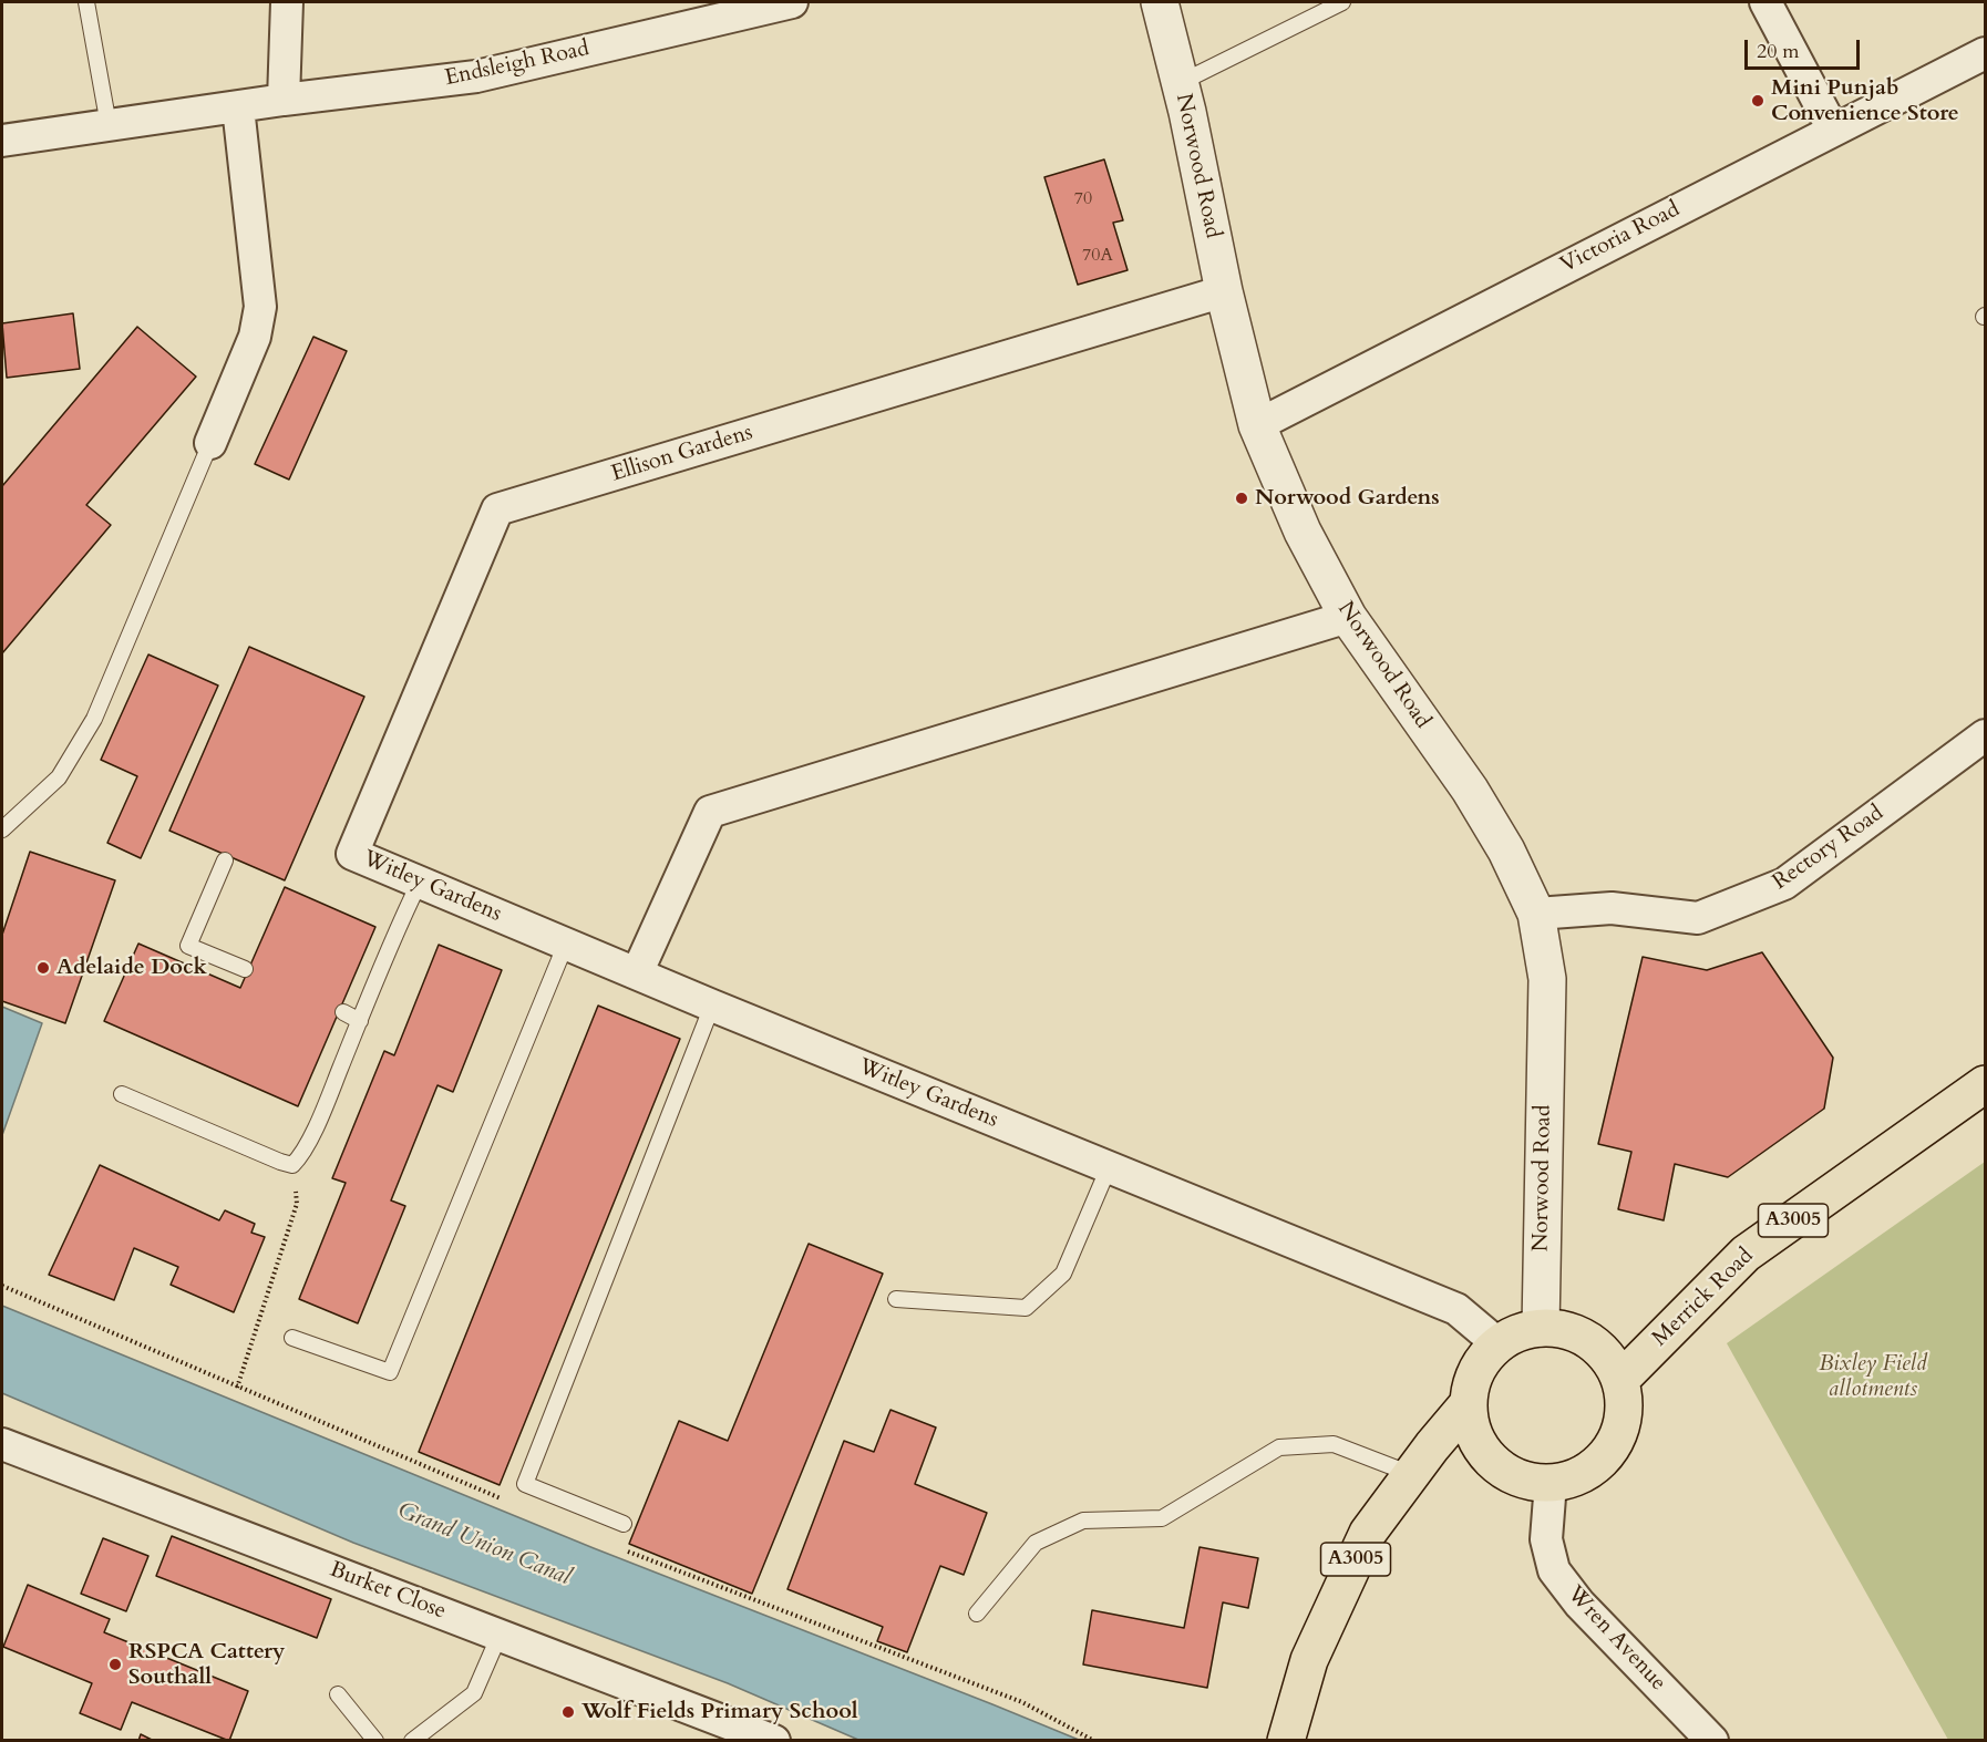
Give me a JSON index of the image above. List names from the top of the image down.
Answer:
{
  "streets": {
    "main road": ["A3005", "Merrick Road"],
    "street": [
      "Endsleigh Road",
      "Norwood Road",
      "Victoria Road",
      "Ellison Gardens",
      "Rectory Road",
      "Witley Gardens",
      "Burket Close",
      "Wren Avenue"
    ]
  },
  "crossings": [
    ["Norwood Road", "Victoria Road"],
    ["Norwood Road", "Ellison Gardens"],
    ["Norwood Road", "Rectory Road"],
    ["Norwood Road", "Witley Gardens"],
    ["Norwood Road", "A3005"],
    ["Norwood Road", "Merrick Road"],
    ["Norwood Road", "Wren Avenue"],
    ["Ellison Gardens", "Witley Gardens"],
    ["Witley Gardens", "A3005"],
    ["Witley Gardens", "Merrick Road"],
    ["Witley Gardens", "Wren Avenue"],
    ["A3005", "Merrick Road"],
    ["A3005", "Wren Avenue"],
    ["Merrick Road", "Wren Avenue"]
  ],
  "water": ["Grand Union Canal"],
  "parks": ["Bixley Field allotments"],
  "places": [
    "Mini Punjab Convenience Store",
    "Norwood Gardens",
    "Adelaide Dock",
    "RSPCA Cattery Southall",
    "Wolf Fields Primary School"
  ],
  "house_numbers": ["70", "70A"],
  "scale_bar": "20 m"
}
